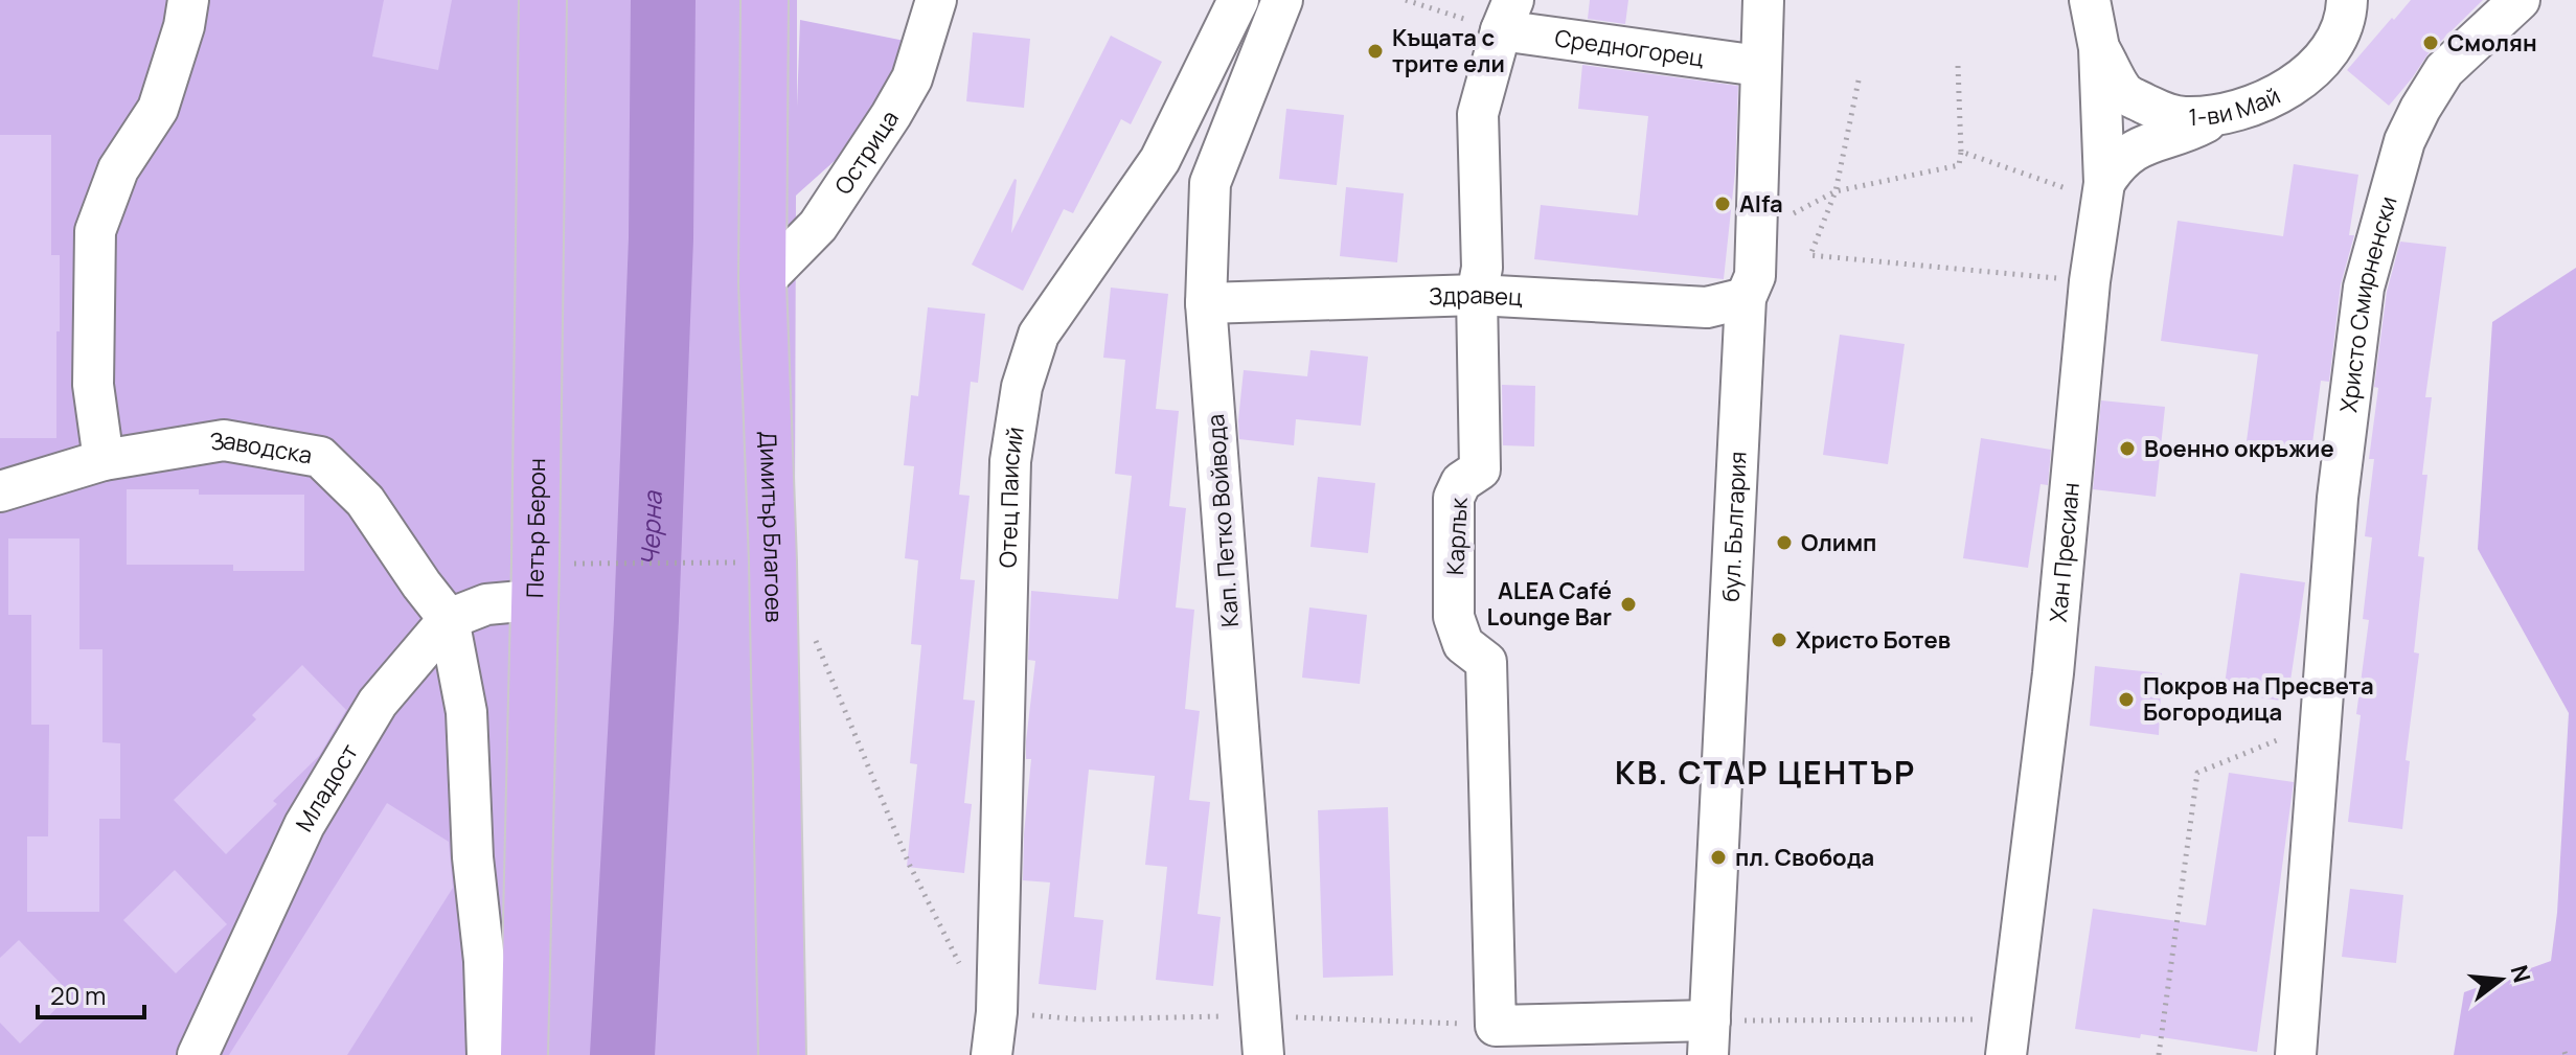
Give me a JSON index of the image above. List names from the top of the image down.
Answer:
{
  "streets": {
    "main road": ["Димитър Благоев", "Петър Берон"],
    "street": [
      "Средногорец",
      "1-ви Май",
      "Острица",
      "Здравец",
      "Христо Смирненски",
      "Заводска",
      "Отец Паисий",
      "Кап. Петко Войвода",
      "бул. България",
      "Карлък",
      "Хан Пресиан",
      "Младост"
    ]
  },
  "crossings": [
    ["Средногорец", "бул. България"],
    ["Средногорец", "Карлък"],
    ["1-ви Май", "Хан Пресиан"],
    ["Острица", "Димитър Благоев"],
    ["Здравец", "Кап. Петко Войвода"],
    ["Здравец", "бул. България"],
    ["Здравец", "Карлък"],
    ["Заводска", "Младост"],
    ["бул. България", "Карлък"],
    ["Петър Берон", "Младост"]
  ],
  "districts": ["КВ. СТАР ЦЕНТЪР"],
  "water": ["Черна"],
  "places": [
    "Смолян",
    "Къщата с трите ели",
    "Alfa",
    "Военно окръжие",
    "Олимп",
    "ALEA Café Lounge Bar",
    "Христо Ботев",
    "Покров на Пресвета Богородица",
    "пл. Свобода"
  ],
  "scale_bar": "20 m",
  "north": "right"
}
